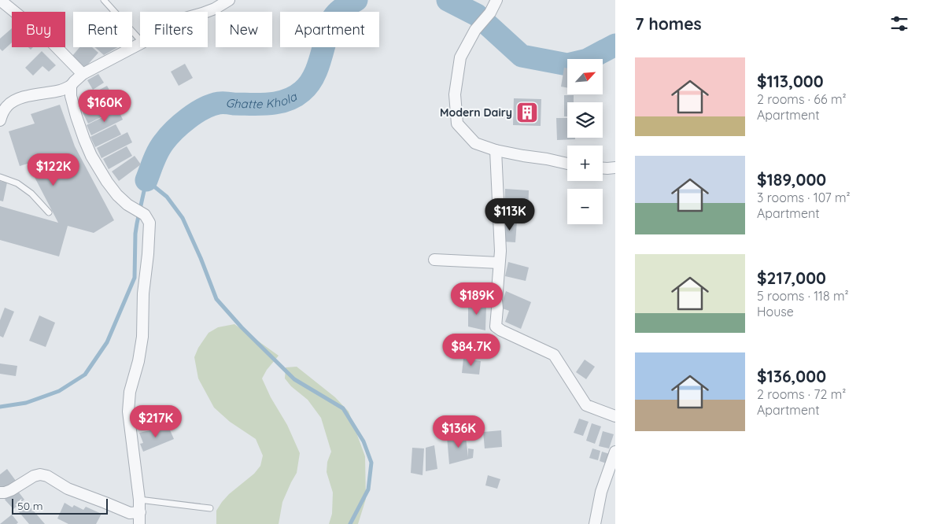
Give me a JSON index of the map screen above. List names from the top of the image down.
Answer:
{
  "water": ["Ghatte Khola"],
  "places": {
    "building": ["Modern Dairy"]
  },
  "scale_bar": "50 m",
  "north": "top right",
  "page": {
    "heading": "7 homes",
    "chip": [
      "Buy",
      "Rent",
      "Filters",
      "New",
      "Apartment"
    ],
    "list": [
      {
        "name": "$113,000",
        "note": "2 rooms · 66 m² · Apartment"
      },
      {
        "name": "$189,000",
        "note": "3 rooms · 107 m² · Apartment"
      },
      {
        "name": "$217,000",
        "note": "5 rooms · 118 m² · House"
      },
      {
        "name": "$136,000",
        "note": "2 rooms · 72 m² · Apartment"
      }
    ],
    "map_buttons": ["+", "−"],
    "price": [
      "$160K",
      "$122K",
      "$113K",
      "$189K",
      "$84.7K",
      "$217K",
      "$136K"
    ],
    "scale": "50 m"
  }
}
